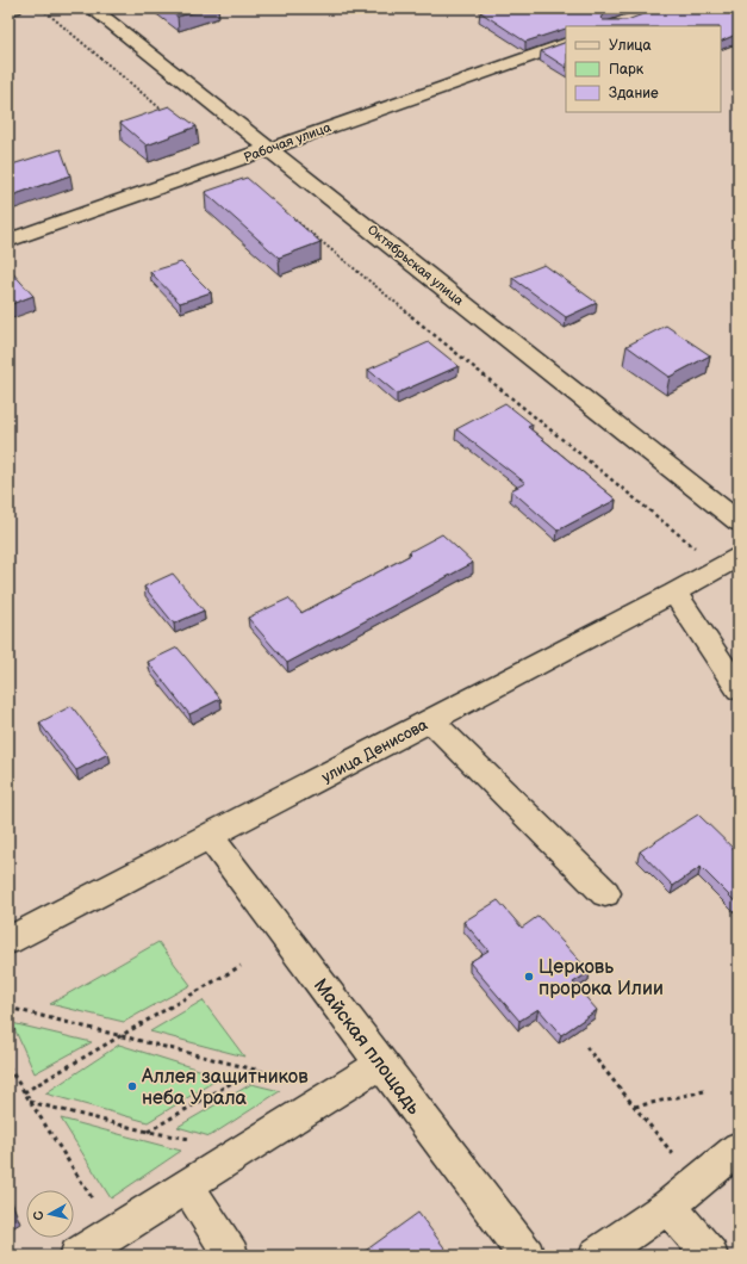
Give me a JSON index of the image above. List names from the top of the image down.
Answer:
{
  "streets": {
    "street": [
      "Рабочая улица",
      "Октябрьская улица",
      "улица Денисова",
      "Майская площадь"
    ]
  },
  "crossings": [
    ["Рабочая улица", "Октябрьская улица"],
    ["улица Денисова", "Майская площадь"]
  ],
  "places": ["Церковь пророка Илии", "Аллея защитников неба Урала"],
  "legend": ["Улица", "Парк", "Здание"],
  "north": "left"
}
